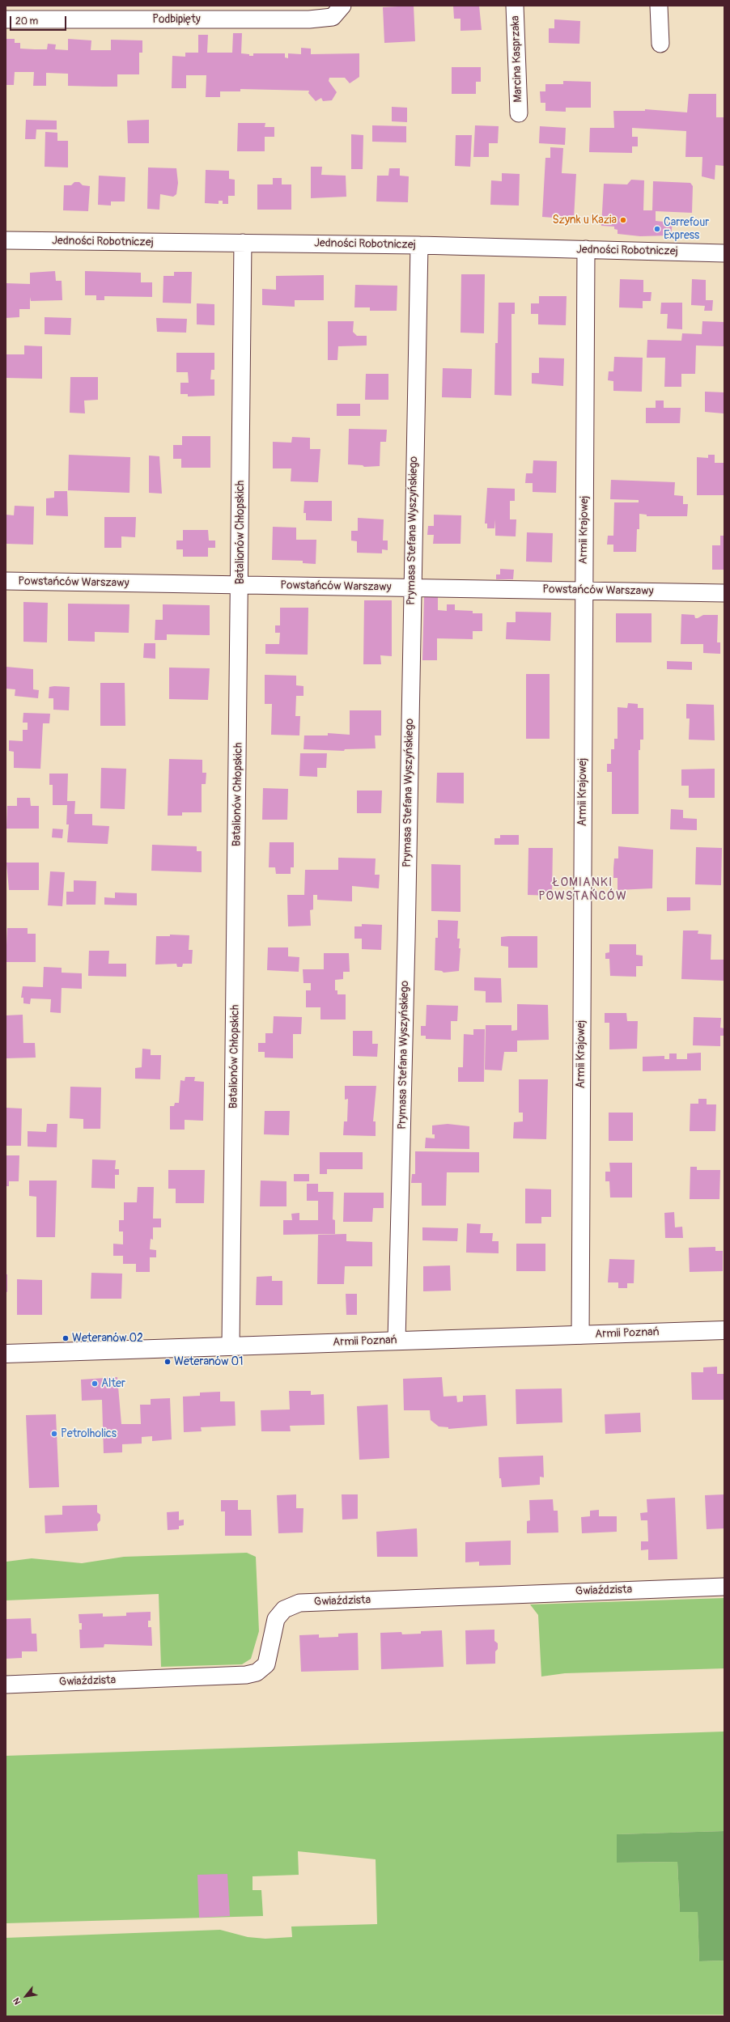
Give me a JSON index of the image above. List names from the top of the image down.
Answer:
{
  "streets": {
    "street": [
      "Podbipięty",
      "Marcina Kasprzaka",
      "Jedności Robotniczej",
      "Armii Krajowej",
      "Prymasa Stefana Wyszyńskiego",
      "Batalionów Chłopskich",
      "Powstańców Warszawy",
      "Armii Poznań",
      "Gwiaździsta"
    ]
  },
  "crossings": [
    ["Jedności Robotniczej", "Armii Krajowej"],
    ["Jedności Robotniczej", "Prymasa Stefana Wyszyńskiego"],
    ["Jedności Robotniczej", "Batalionów Chłopskich"],
    ["Armii Krajowej", "Powstańców Warszawy"],
    ["Armii Krajowej", "Armii Poznań"],
    ["Prymasa Stefana Wyszyńskiego", "Powstańców Warszawy"],
    ["Prymasa Stefana Wyszyńskiego", "Armii Poznań"],
    ["Batalionów Chłopskich", "Powstańców Warszawy"],
    ["Batalionów Chłopskich", "Armii Poznań"]
  ],
  "districts": ["ŁOMIANKI POWSTAŃCÓW"],
  "places": [
    "Szynk u Kazia",
    "Carrefour Express",
    "Weteranów 02",
    "Weteranów 01",
    "Alter",
    "Petrolholics"
  ],
  "scale_bar": "20 m",
  "north": "bottom left"
}
